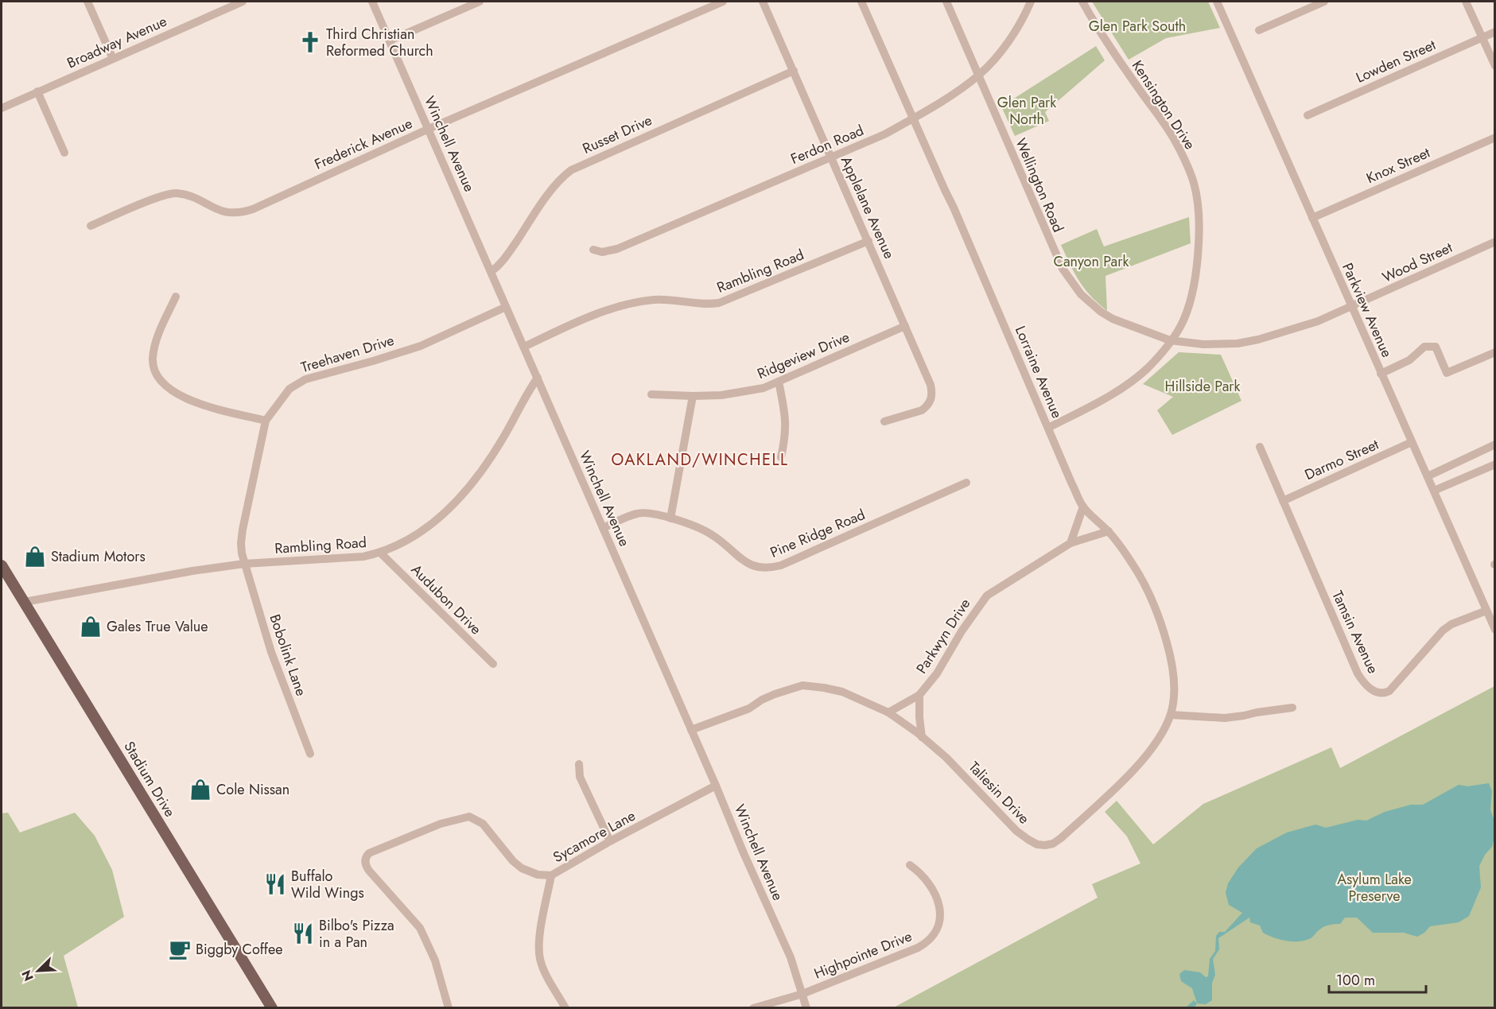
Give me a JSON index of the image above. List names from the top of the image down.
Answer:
{
  "streets": {
    "main road": ["Stadium Drive"],
    "street": [
      "Broadway Avenue",
      "Lowden Street",
      "Kensington Drive",
      "Russet Drive",
      "Frederick Avenue",
      "Winchell Avenue",
      "Ferdon Road",
      "Knox Street",
      "Wellington Road",
      "Applelane Avenue",
      "Wood Street",
      "Rambling Road",
      "Parkview Avenue",
      "Treehaven Drive",
      "Ridgeview Drive",
      "Lorraine Avenue",
      "Darmo Street",
      "Pine Ridge Road",
      "Audubon Drive",
      "Tamsin Avenue",
      "Parkwyn Drive",
      "Bobolink Lane",
      "Taliesin Drive",
      "Sycamore Lane",
      "Highpointe Drive"
    ]
  },
  "crossings": [
    ["Kensington Drive", "Wellington Road"],
    ["Kensington Drive", "Lorraine Avenue"],
    ["Russet Drive", "Winchell Avenue"],
    ["Russet Drive", "Applelane Avenue"],
    ["Frederick Avenue", "Winchell Avenue"],
    ["Winchell Avenue", "Rambling Road"],
    ["Winchell Avenue", "Treehaven Drive"],
    ["Winchell Avenue", "Pine Ridge Road"],
    ["Winchell Avenue", "Sycamore Lane"],
    ["Winchell Avenue", "Highpointe Drive"],
    ["Ferdon Road", "Wellington Road"],
    ["Ferdon Road", "Applelane Avenue"],
    ["Ferdon Road", "Lorraine Avenue"],
    ["Knox Street", "Parkview Avenue"],
    ["Wellington Road", "Wood Street"],
    ["Wellington Road", "Parkview Avenue"],
    ["Applelane Avenue", "Rambling Road"],
    ["Applelane Avenue", "Ridgeview Drive"],
    ["Wood Street", "Parkview Avenue"],
    ["Rambling Road", "Treehaven Drive"],
    ["Rambling Road", "Audubon Drive"],
    ["Rambling Road", "Bobolink Lane"],
    ["Rambling Road", "Stadium Drive"],
    ["Parkview Avenue", "Darmo Street"],
    ["Parkview Avenue", "Tamsin Avenue"],
    ["Treehaven Drive", "Bobolink Lane"],
    ["Lorraine Avenue", "Parkwyn Drive"],
    ["Lorraine Avenue", "Taliesin Drive"],
    ["Darmo Street", "Tamsin Avenue"],
    ["Parkwyn Drive", "Taliesin Drive"]
  ],
  "districts": ["OAKLAND/WINCHELL"],
  "parks": [
    "Glen Park South",
    "Glen Park North",
    "Canyon Park",
    "Hillside Park",
    "Asylum Lake Preserve"
  ],
  "places": {
    "church": ["Third Christian Reformed Church"],
    "shop": ["Stadium Motors", "Gales True Value", "Cole Nissan"],
    "restaurant": ["Buffalo Wild Wings", "Bilbo's Pizza in a Pan"],
    "cafe": ["Biggby Coffee"]
  },
  "scale_bar": "100 m",
  "north": "bottom left"
}
